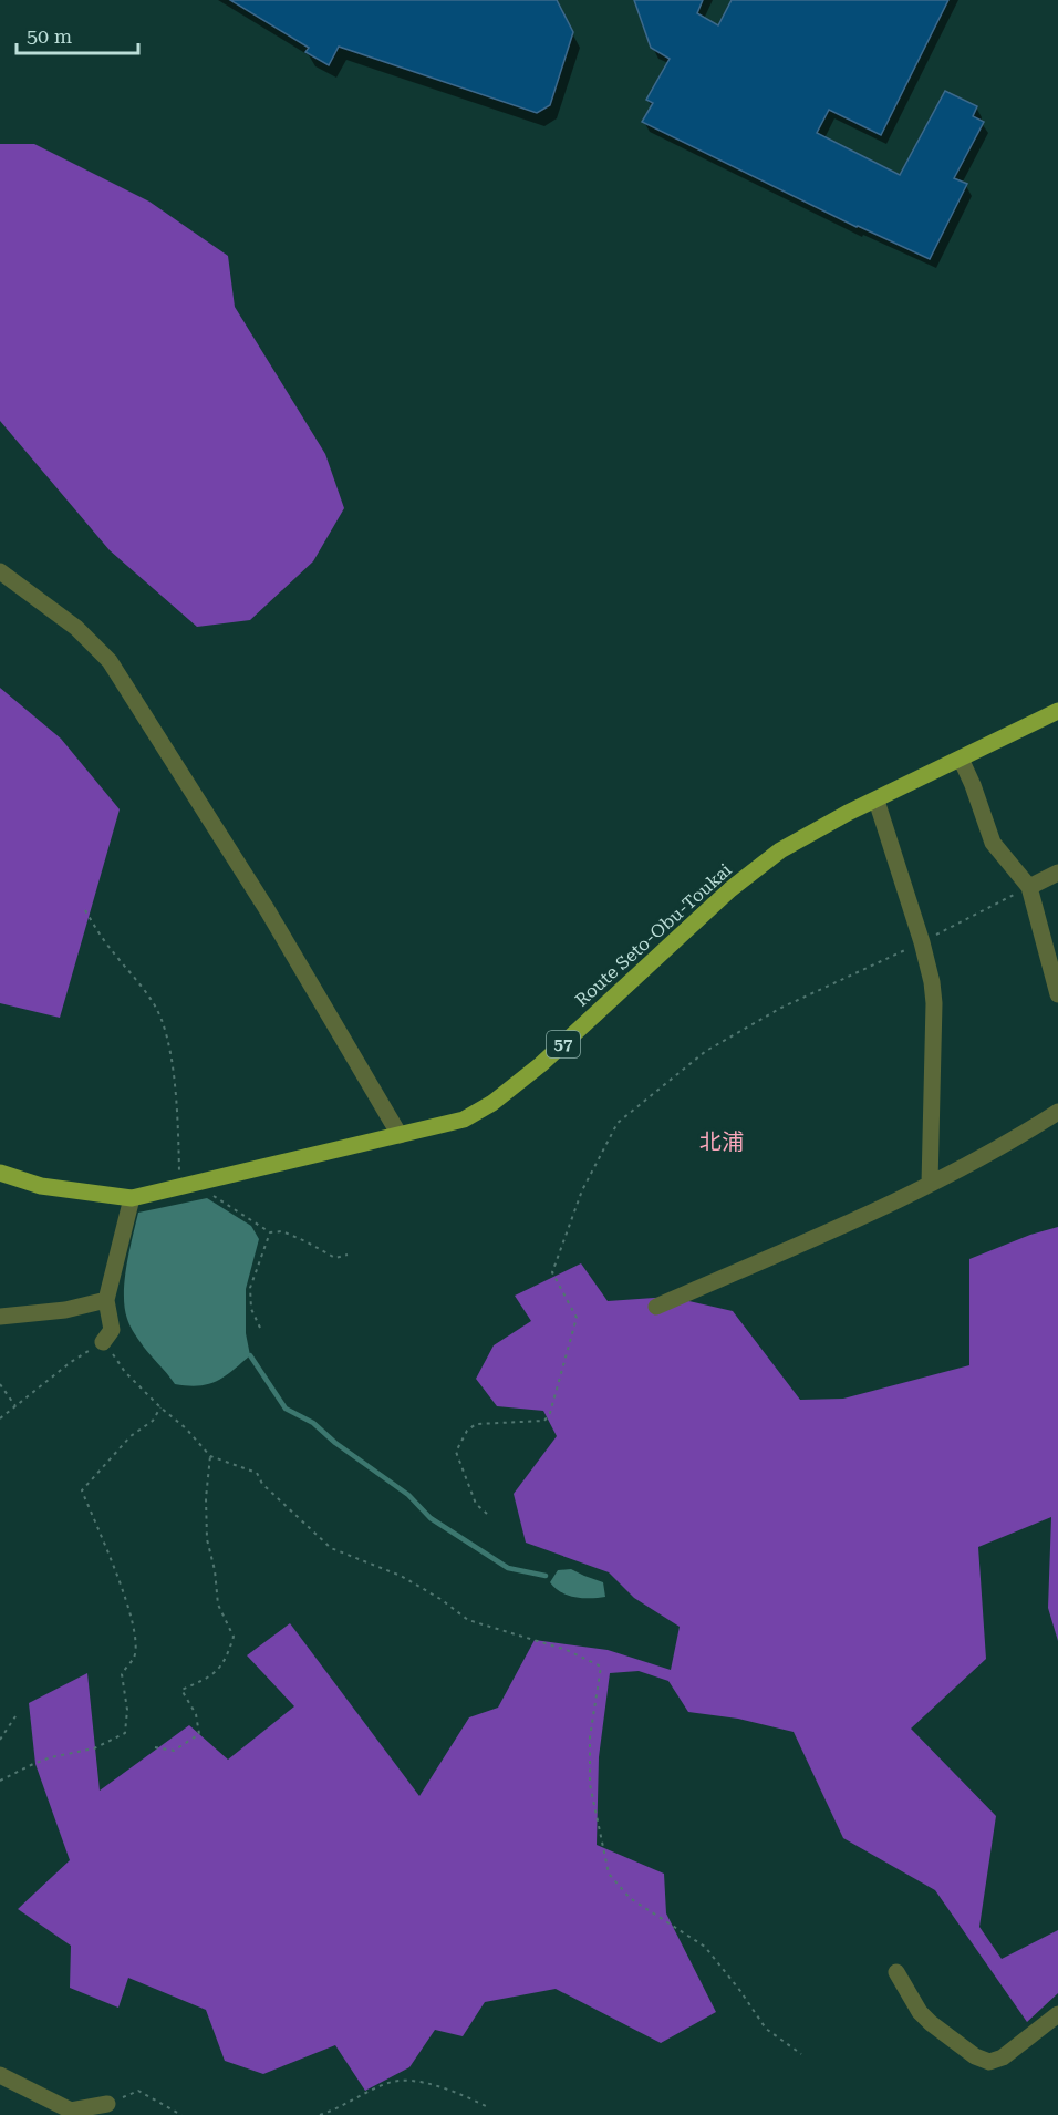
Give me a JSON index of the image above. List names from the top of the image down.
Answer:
{
  "streets": {
    "main road": ["Route Seto-Obu-Toukai", "57"]
  },
  "districts": ["北浦"],
  "scale_bar": "50 m"
}
